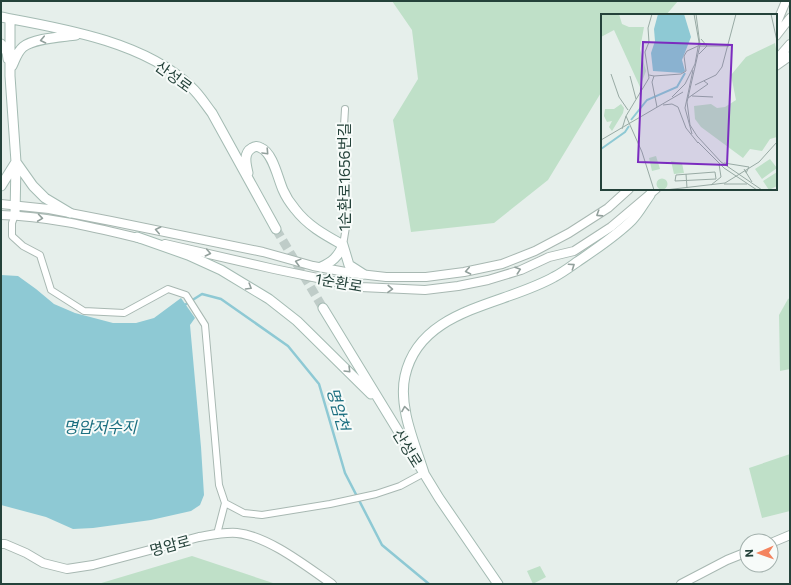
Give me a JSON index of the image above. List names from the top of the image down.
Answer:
{
  "streets": {
    "main road": ["산성로"],
    "street": ["1순환로1656번길", "1순환로", "명암로"]
  },
  "water": ["명암천", "명암저수지"],
  "north": "left"
}
